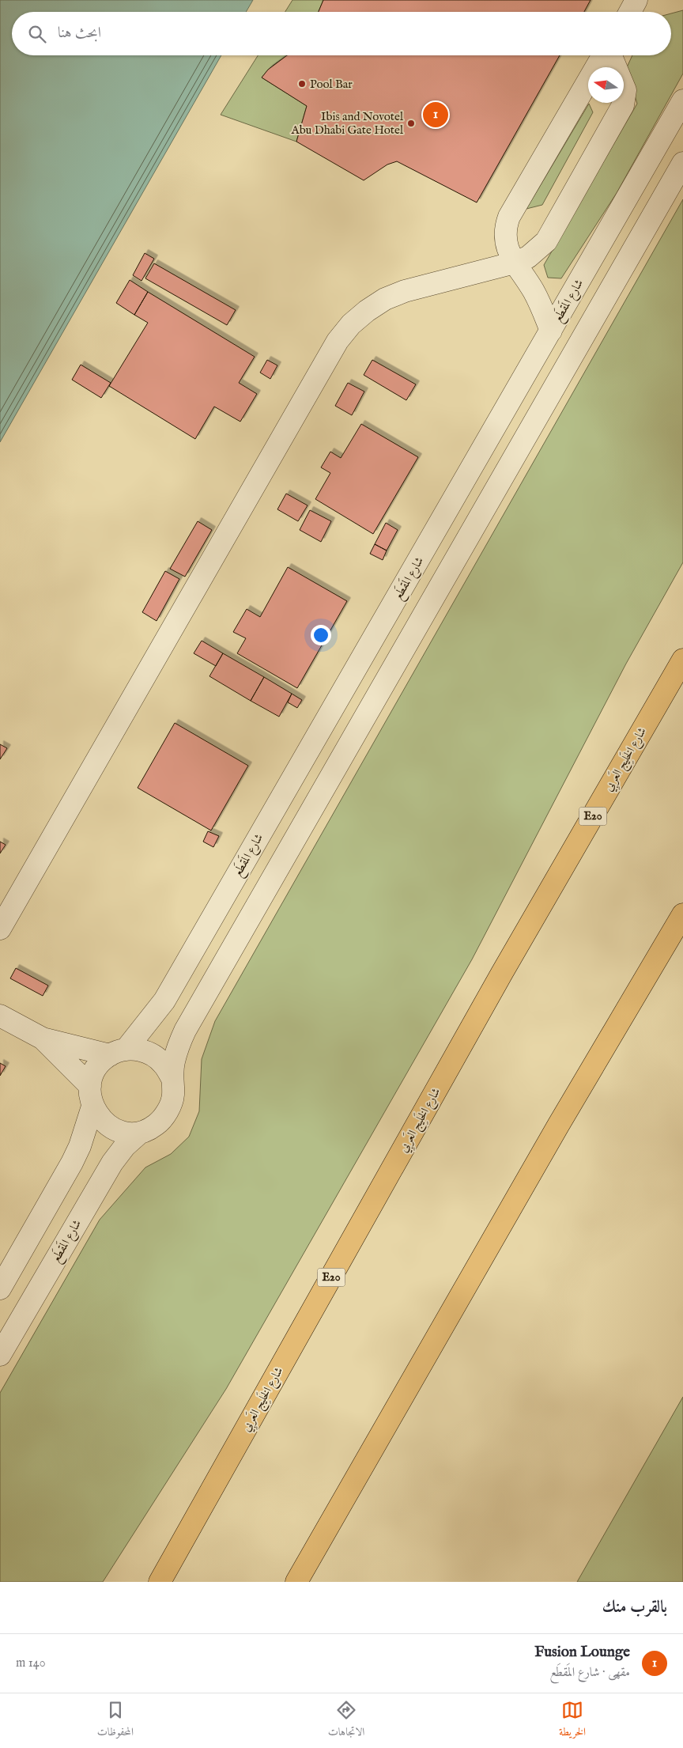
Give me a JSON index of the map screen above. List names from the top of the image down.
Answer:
{
  "streets": {
    "highway": ["شارع الخَلِيج العَربِي", "E20"],
    "street": ["شارع المَقطَع"]
  },
  "places": ["Pool Bar", "Ibis and Novotel Abu Dhabi Gate Hotel"],
  "north": "left",
  "page": {
    "search": "ابحث هنا",
    "pins": "1",
    "heading": "بالقرب منك",
    "list": [
      {
        "mark": "1",
        "name": "Fusion Lounge",
        "note": "مقهى · شارع المَقطَع",
        "value": "140 m"
      }
    ],
    "nav": ["الخريطة", "الاتجاهات", "المحفوظات"]
  }
}
